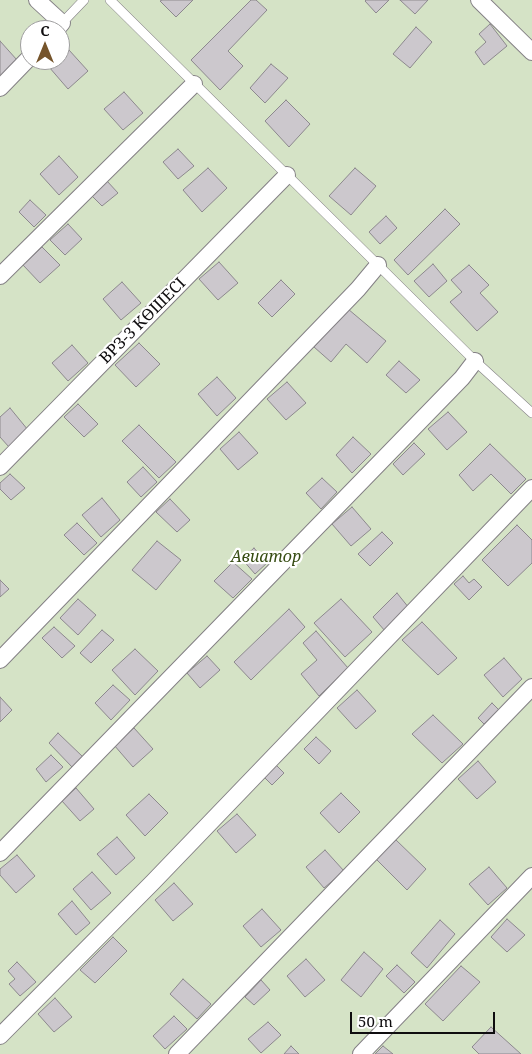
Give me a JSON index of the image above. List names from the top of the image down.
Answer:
{
  "streets": {
    "street": ["ВРЗ-3 КӨШЕСІ"]
  },
  "parks": ["Авиатор"],
  "scale_bar": "50 m",
  "north": "top"
}
